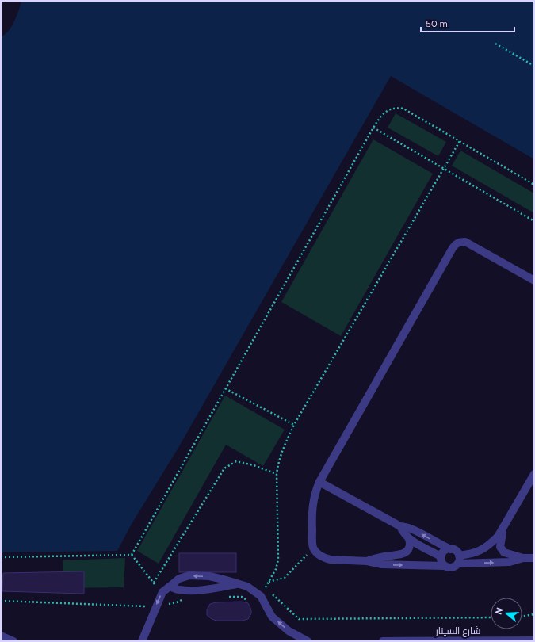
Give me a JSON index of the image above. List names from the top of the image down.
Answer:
{
  "streets": {
    "street": ["شارع السينار"]
  },
  "scale_bar": "50 m",
  "north": "left"
}
